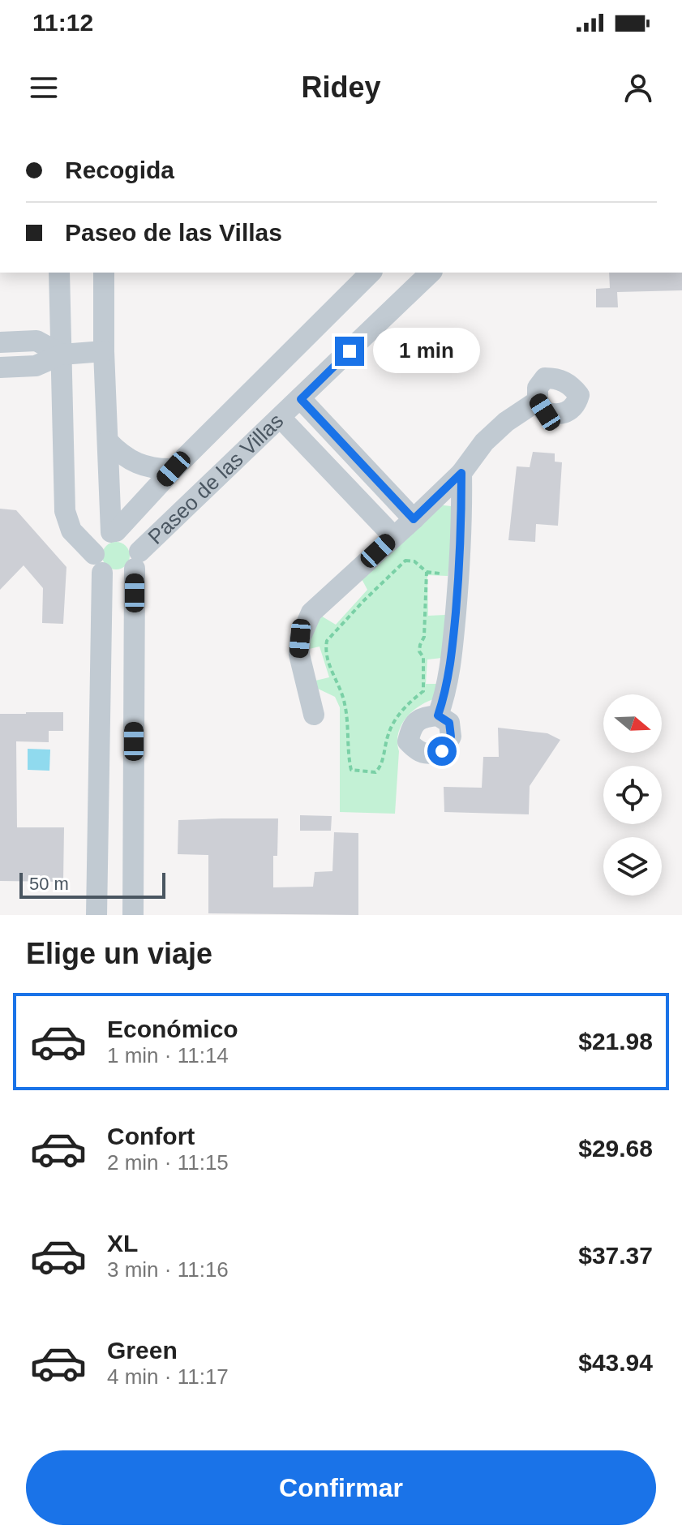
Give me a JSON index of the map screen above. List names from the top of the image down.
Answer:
{
  "streets": {
    "street": ["Paseo de las Villas"]
  },
  "scale_bar": "50 m",
  "north": "right",
  "page": {
    "status": "11:12",
    "header": "Ridey",
    "banner": ["Recogida", "Paseo de las Villas"],
    "bubble": "1 min",
    "scale": "50 m",
    "heading": "Elige un viaje",
    "list": [
      {
        "name": "Económico",
        "note": "1 min · 11:14",
        "value": "$21.98"
      },
      {
        "name": "Confort",
        "note": "2 min · 11:15",
        "value": "$29.68"
      },
      {
        "name": "XL",
        "note": "3 min · 11:16",
        "value": "$37.37"
      },
      {
        "name": "Green",
        "note": "4 min · 11:17",
        "value": "$43.94"
      }
    ],
    "buttons": "Confirmar"
  }
}
